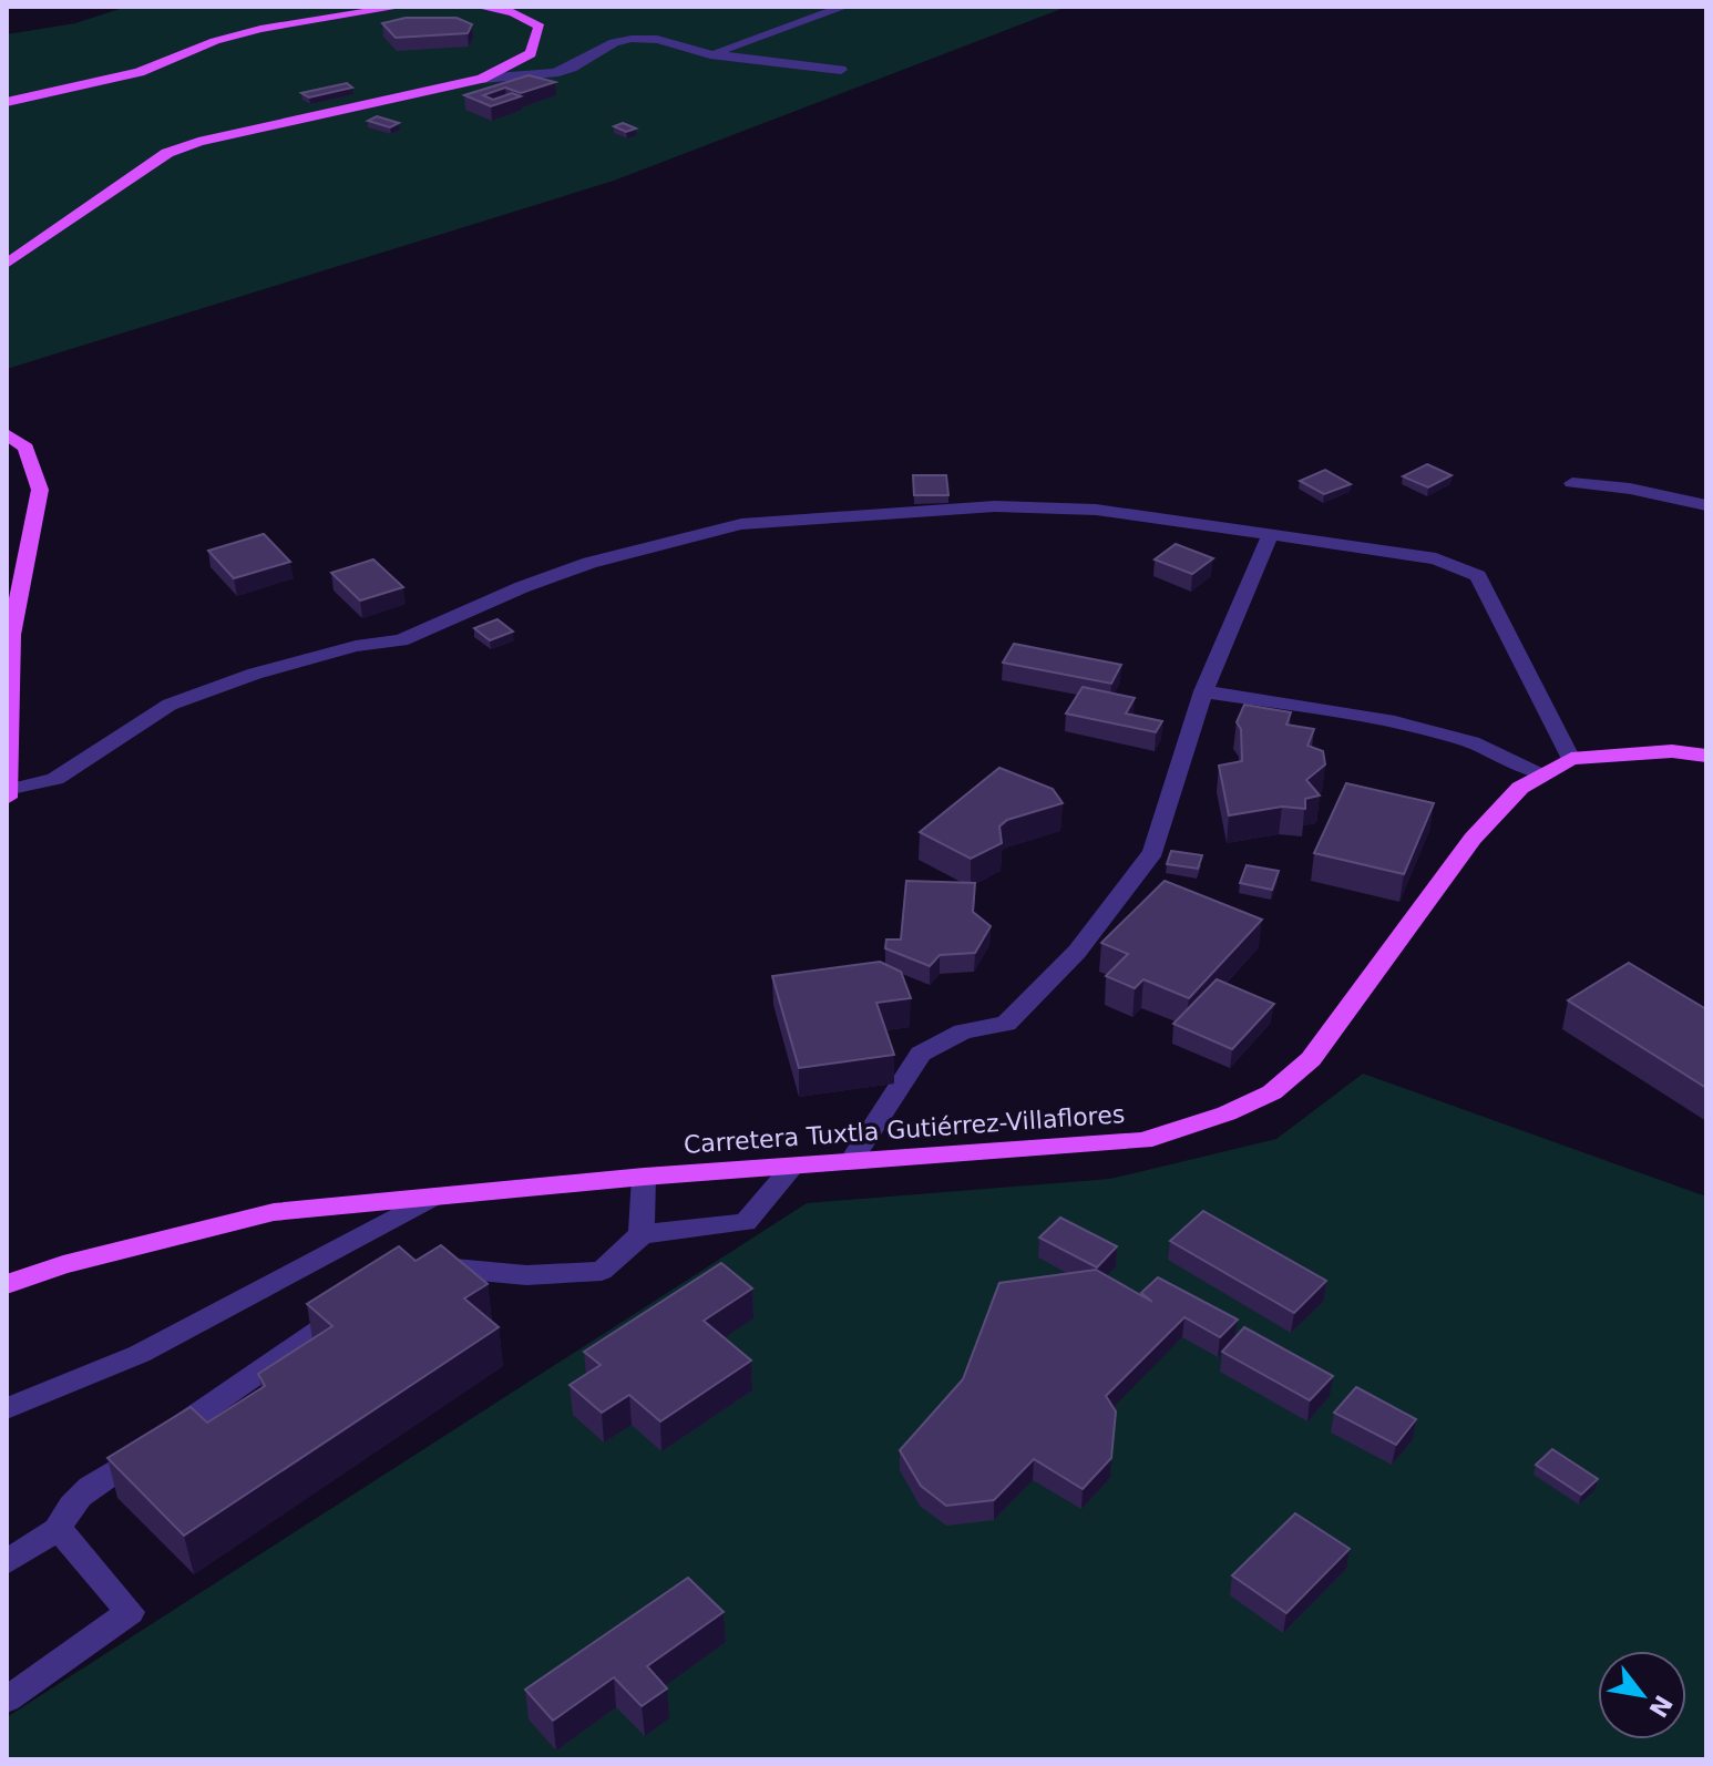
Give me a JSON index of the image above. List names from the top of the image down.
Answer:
{
  "streets": {
    "main road": ["Carretera Tuxtla Gutiérrez-Villaflores"]
  },
  "north": "bottom right"
}
